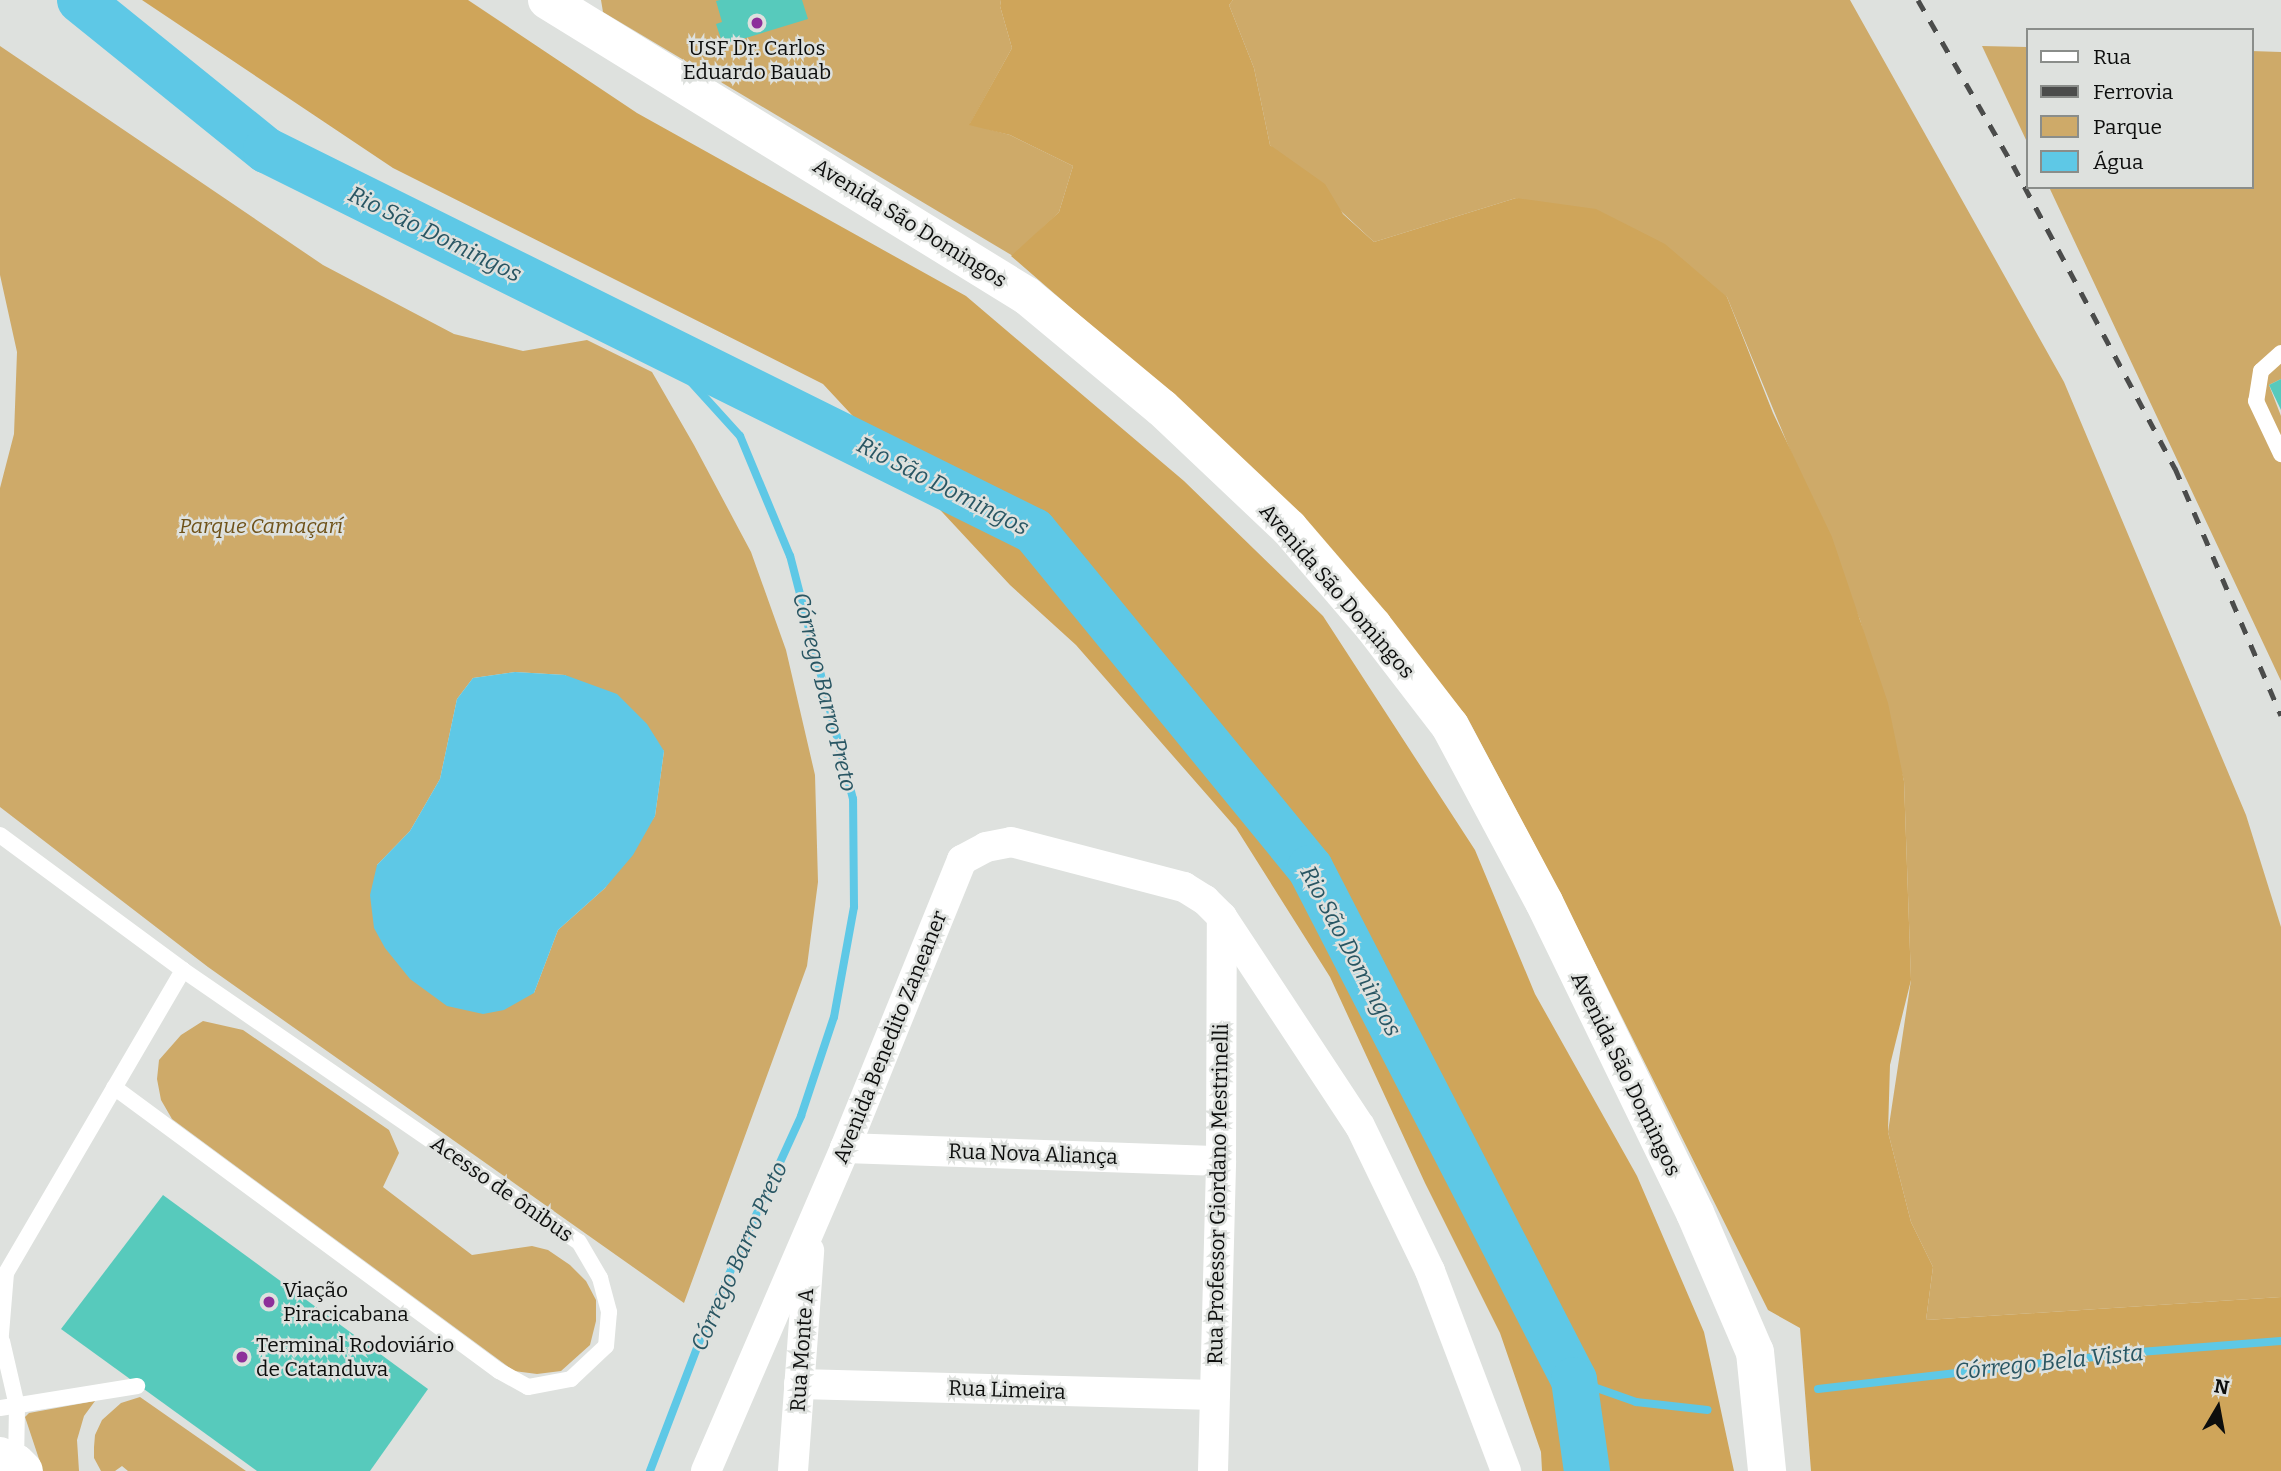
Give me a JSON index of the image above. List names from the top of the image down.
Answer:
{
  "streets": {
    "street": [
      "Avenida São Domingos",
      "Avenida Benedito Zaneaner",
      "Rua Nova Aliança",
      "Rua Professor Giordano Mestrinelli",
      "Rua Monte A",
      "Rua Limeira"
    ],
    "lane": ["Acesso de ônibus"]
  },
  "crossings": [
    ["Avenida Benedito Zaneaner", "Rua Nova Aliança"],
    ["Avenida Benedito Zaneaner", "Rua Professor Giordano Mestrinelli"],
    ["Avenida Benedito Zaneaner", "Rua Monte A"],
    ["Rua Nova Aliança", "Rua Professor Giordano Mestrinelli"],
    ["Rua Professor Giordano Mestrinelli", "Rua Limeira"],
    ["Rua Monte A", "Rua Limeira"]
  ],
  "water": ["Rio São Domingos", "Córrego Barro Preto", "Córrego Bela Vista"],
  "parks": ["Parque Camaçarí"],
  "places": ["USF Dr. Carlos Eduardo Bauab", "Viação Piracicabana", "Terminal Rodoviário de Catanduva"],
  "legend": [
    "Rua",
    "Ferrovia",
    "Parque",
    "Água"
  ],
  "north": "top"
}
